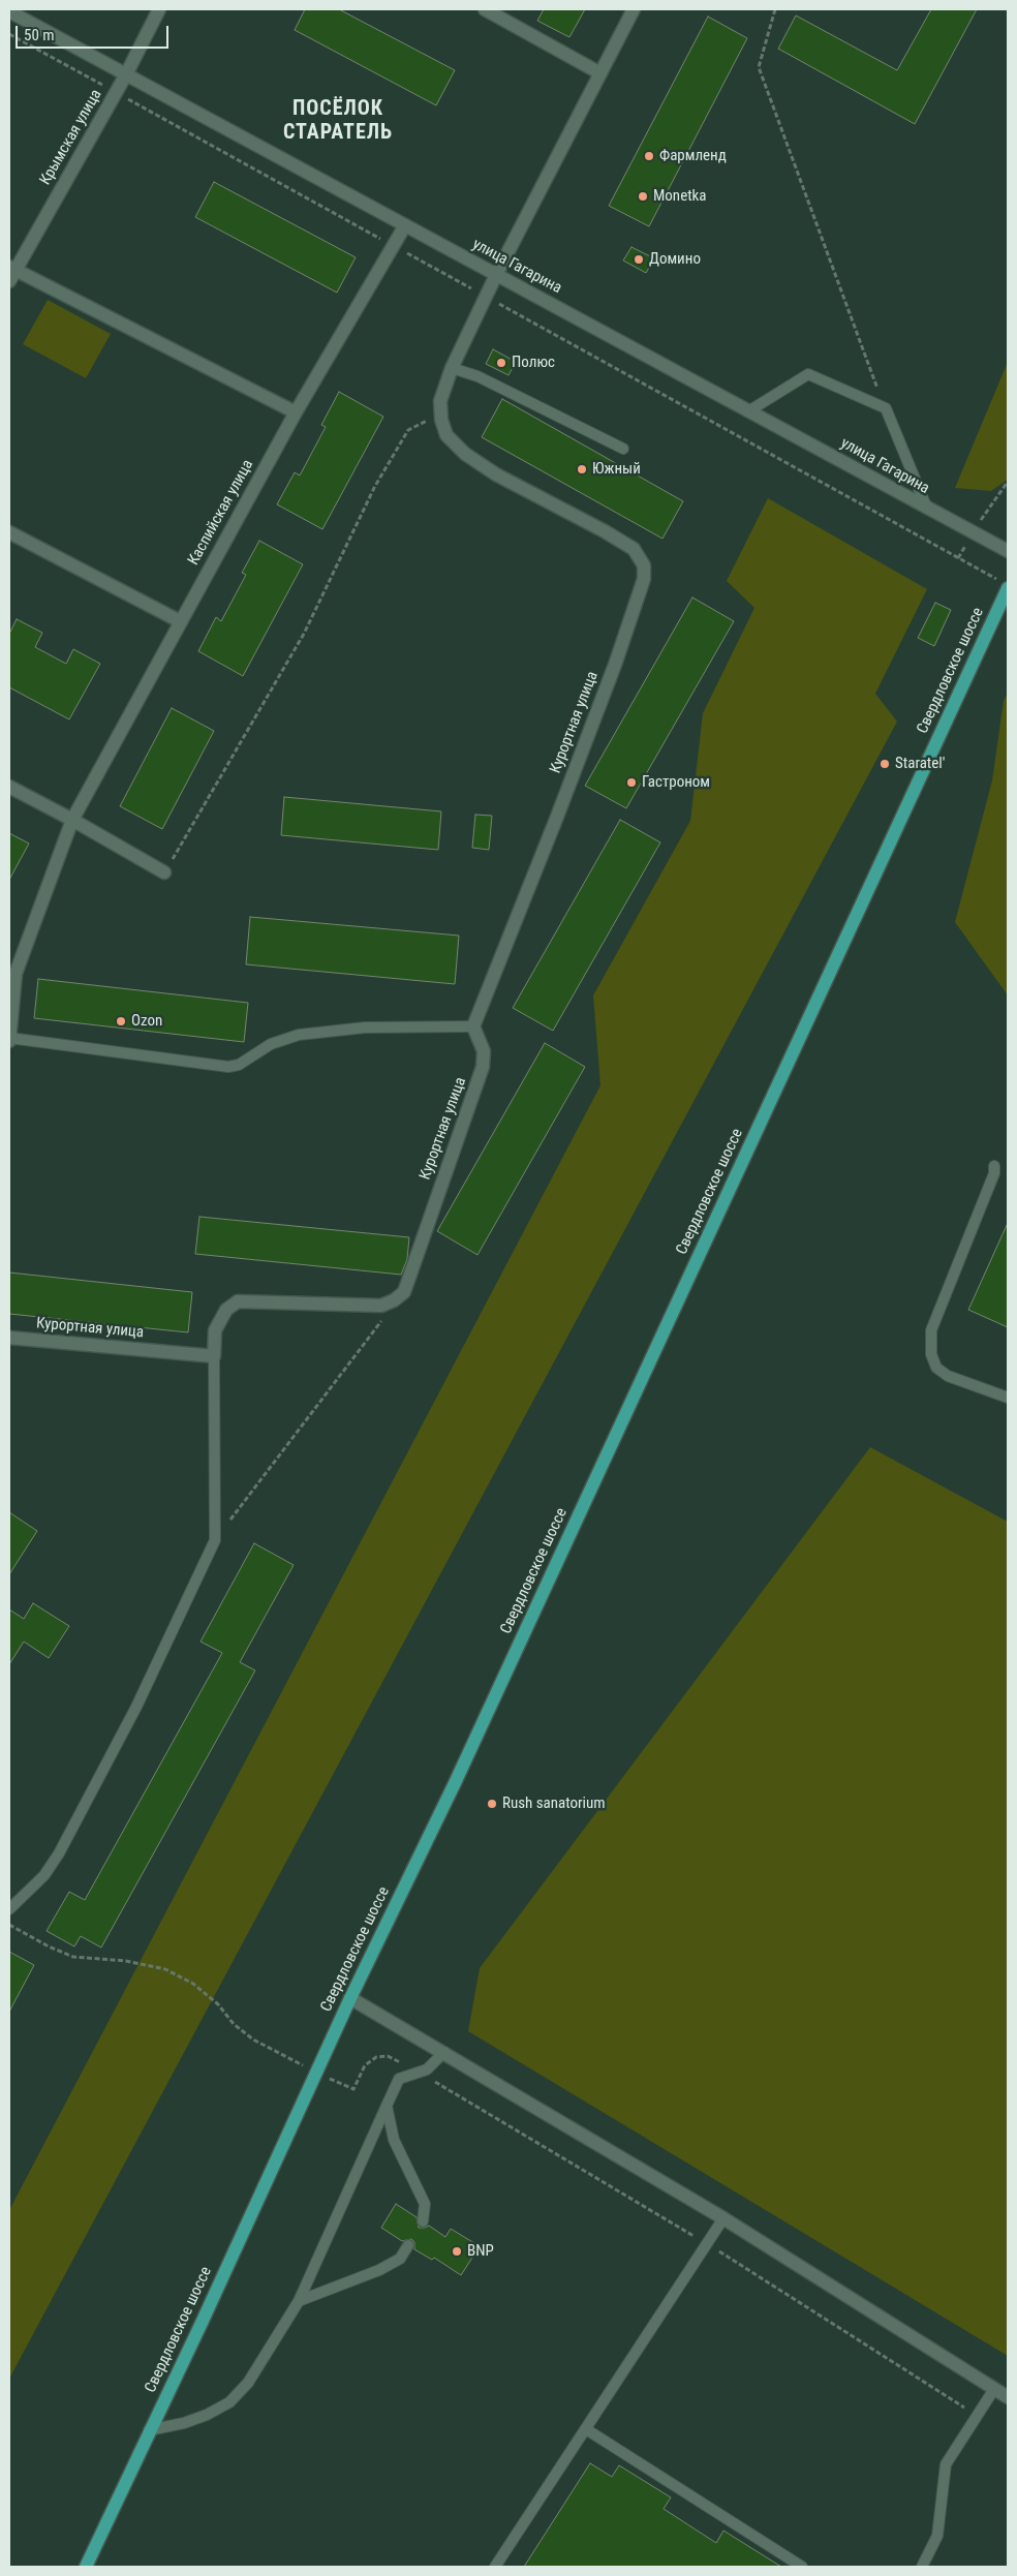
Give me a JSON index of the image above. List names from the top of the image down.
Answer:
{
  "streets": {
    "main road": ["Свердловское шоссе"],
    "street": [
      "Крымская улица",
      "улица Гагарина",
      "Каспийская улица",
      "Курортная улица"
    ]
  },
  "crossings": [
    ["Крымская улица", "улица Гагарина"],
    ["улица Гагарина", "Каспийская улица"]
  ],
  "districts": ["ПОСЁЛОК СТАРАТЕЛЬ"],
  "places": [
    "Фармленд",
    "Monetka",
    "Домино",
    "Полюс",
    "Южный",
    "Staratel'",
    "Гастроном",
    "Ozon",
    "Rush sanatorium",
    "BNP"
  ],
  "scale_bar": "50 m"
}
